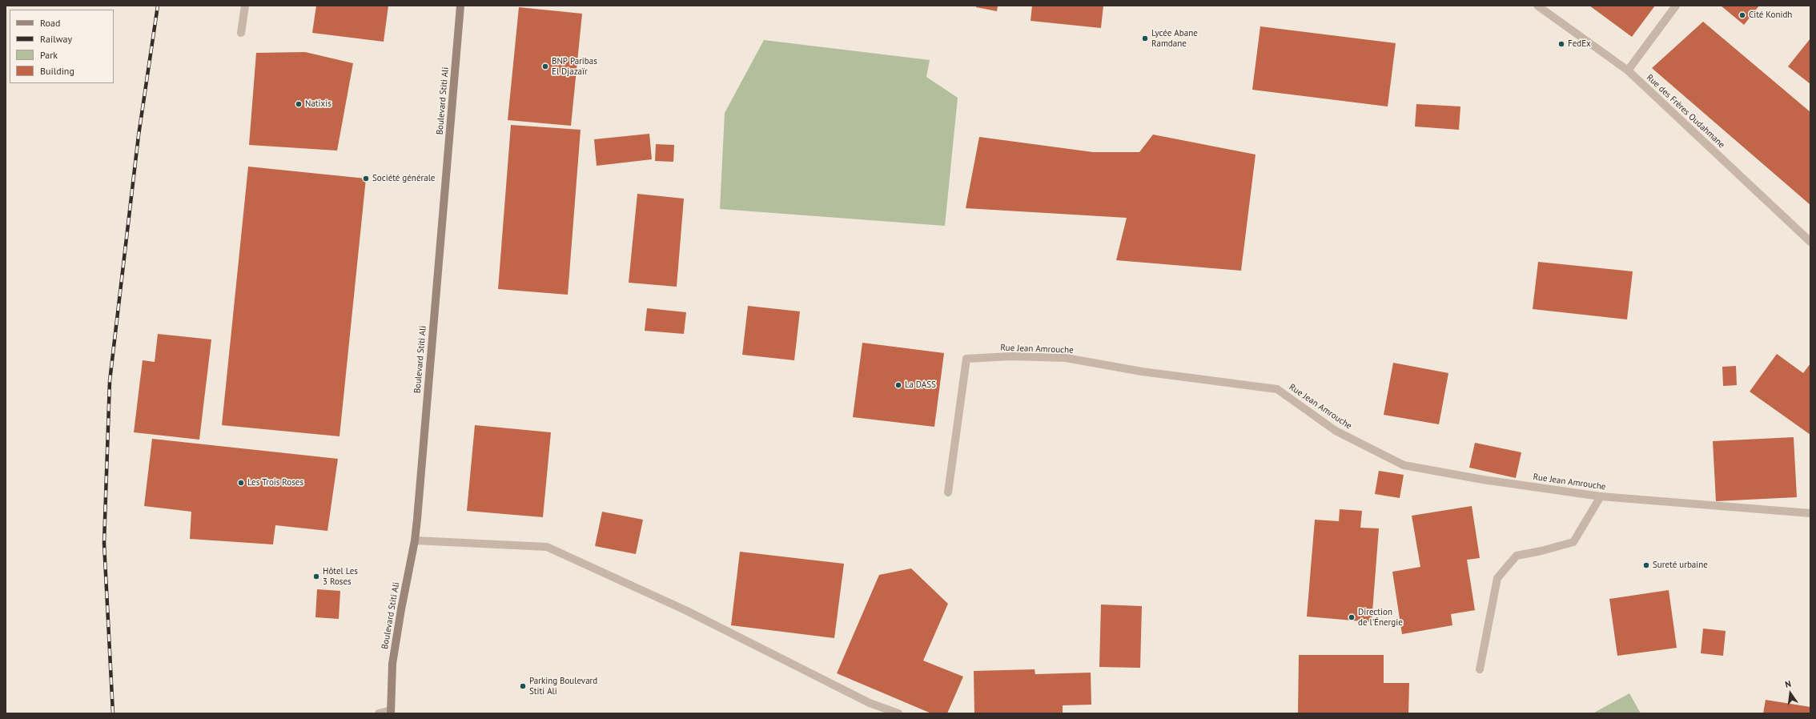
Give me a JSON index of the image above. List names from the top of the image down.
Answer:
{
  "streets": {
    "main road": ["Boulevard Stiti Ali"],
    "street": ["Rue des Frères Oudahmane", "Rue Jean Amrouche"]
  },
  "places": [
    "Cité Konidh",
    "Lycée Abane Ramdane",
    "FedEx",
    "BNP Paribas El Djazaïr",
    "Natixis",
    "Société générale",
    "La DASS",
    "Les Trois Roses",
    "Sureté urbaine",
    "Hôtel Les 3 Roses",
    "Direction de l'Énergie",
    "Parking Boulevard Stiti Ali"
  ],
  "legend": [
    "Road",
    "Railway",
    "Park",
    "Building"
  ],
  "north": "top"
}
